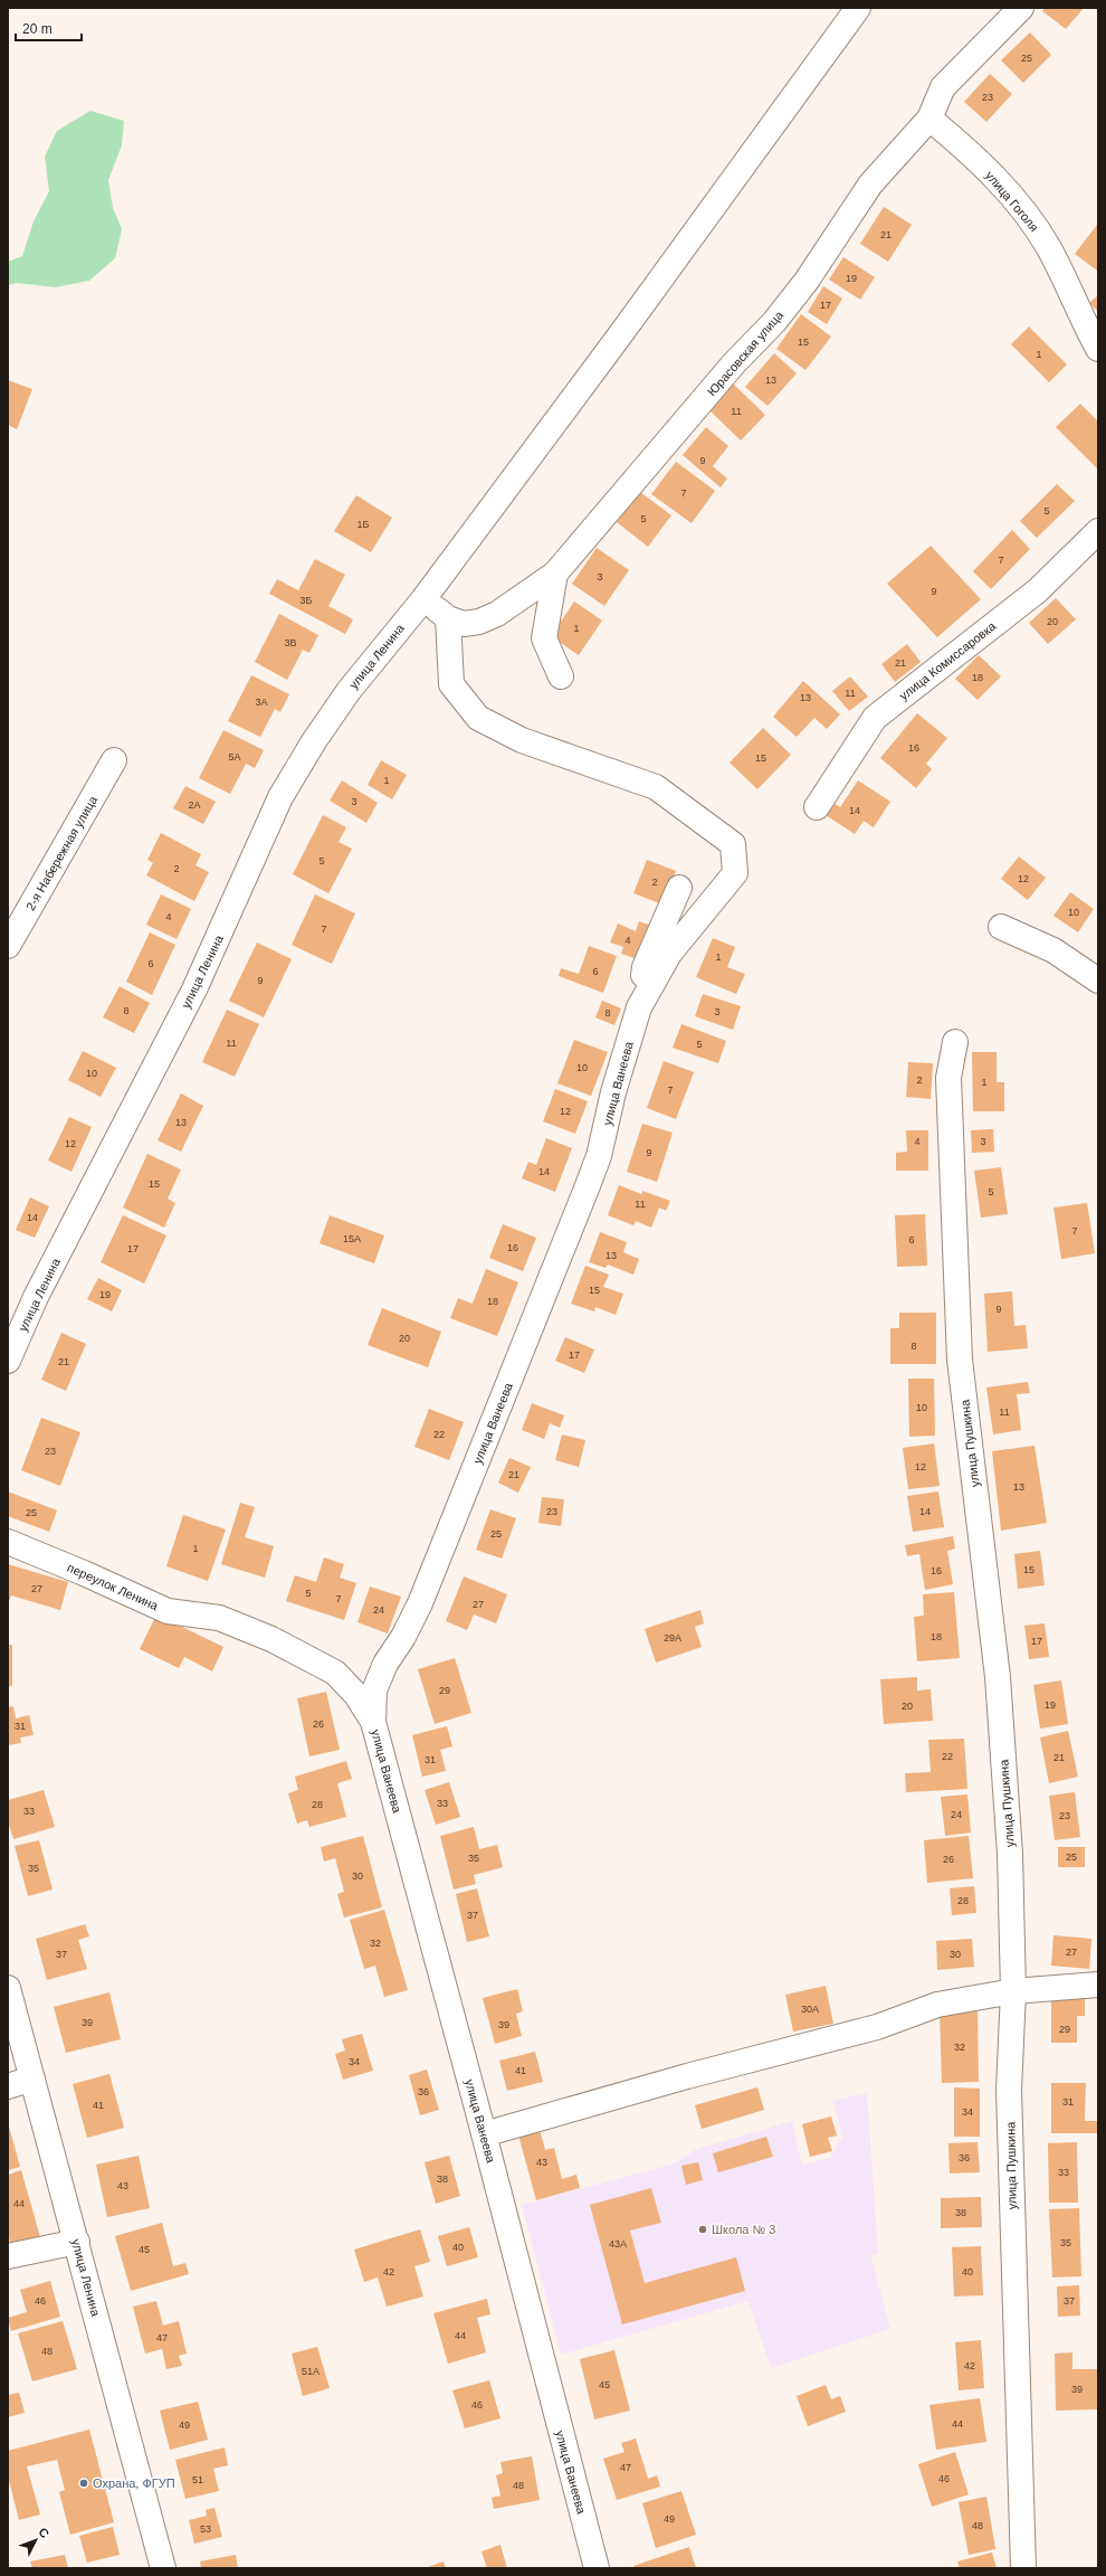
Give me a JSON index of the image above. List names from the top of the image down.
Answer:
{
  "streets": {
    "street": [
      "улица Гоголя",
      "Юрасовская улица",
      "улица Ленина",
      "улица Комиссаровка",
      "2-я Набережная улица",
      "улица Ванеева",
      "улица Пушкина",
      "переулок Ленина"
    ]
  },
  "crossings": [
    ["улица Гоголя", "Юрасовская улица"],
    ["Юрасовская улица", "улица Ленина"],
    ["Юрасовская улица", "улица Ванеева"],
    ["улица Ванеева", "переулок Ленина"]
  ],
  "places": ["Школа № 3", "Охрана, ФГУП"],
  "house_numbers": [
    "25",
    "23",
    "21",
    "19",
    "17",
    "15",
    "1",
    "13",
    "11",
    "9",
    "7",
    "5",
    "5",
    "1Б",
    "7",
    "3",
    "9",
    "3Б",
    "20",
    "1",
    "3В",
    "21",
    "18",
    "11",
    "13",
    "3А",
    "16",
    "5А",
    "15",
    "1",
    "3",
    "2А",
    "14",
    "5",
    "2",
    "12",
    "2",
    "10",
    "4",
    "7",
    "4",
    "1",
    "6",
    "6",
    "9",
    "8",
    "3",
    "8",
    "11",
    "5",
    "10",
    "10",
    "2",
    "1",
    "7",
    "12",
    "13",
    "4",
    "3",
    "12",
    "9",
    "14",
    "15",
    "5",
    "11",
    "14",
    "7",
    "15А",
    "6",
    "16",
    "17",
    "13",
    "15",
    "19",
    "18",
    "9",
    "20",
    "8",
    "17",
    "21",
    "10",
    "11",
    "22",
    "23",
    "12",
    "21",
    "13",
    "23",
    "14",
    "25",
    "25",
    "1",
    "15",
    "16",
    "27",
    "5",
    "7",
    "27",
    "24",
    "18",
    "29А",
    "17",
    "29",
    "19",
    "20",
    "26",
    "31",
    "22",
    "21",
    "31",
    "33",
    "28",
    "33",
    "24",
    "23",
    "25",
    "35",
    "26",
    "35",
    "30",
    "28",
    "37",
    "32",
    "27",
    "37",
    "30",
    "30А",
    "39",
    "39",
    "29",
    "32",
    "34",
    "41",
    "36",
    "31",
    "41",
    "34",
    "36",
    "43",
    "33",
    "38",
    "43",
    "44",
    "38",
    "35",
    "43А",
    "40",
    "45",
    "42",
    "40",
    "46",
    "37",
    "44",
    "47",
    "48",
    "42",
    "51А",
    "45",
    "39",
    "46",
    "44",
    "49",
    "47",
    "46",
    "51",
    "48",
    "49",
    "48",
    "53"
  ],
  "scale_bar": "20 m",
  "north": "top right"
}
